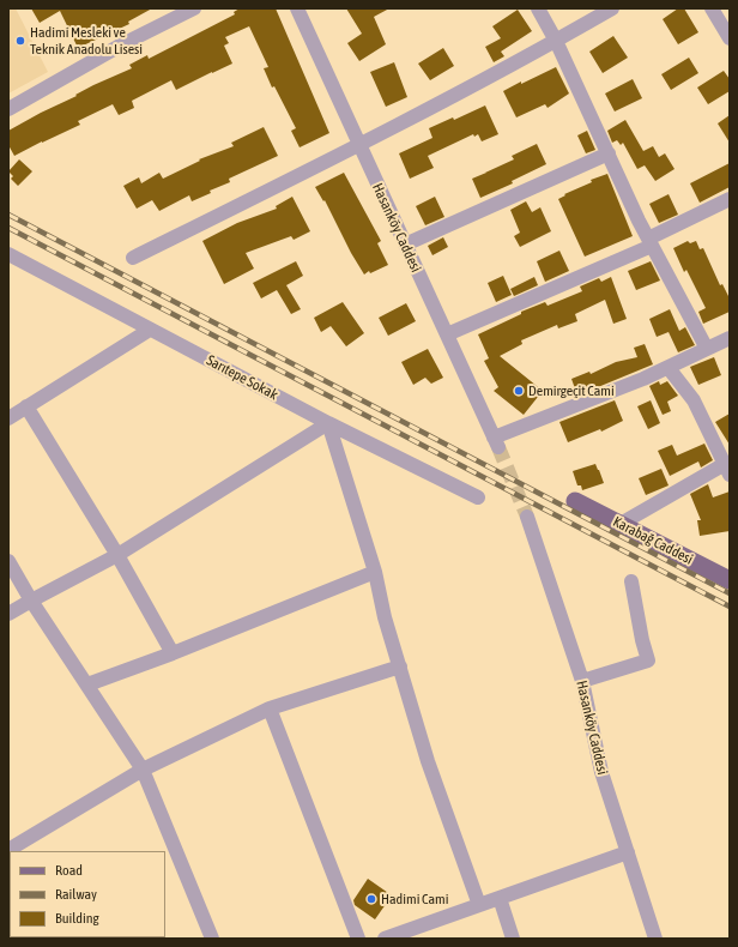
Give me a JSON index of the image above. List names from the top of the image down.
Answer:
{
  "streets": {
    "main road": ["Karabağ Caddesi"],
    "street": ["Hasanköy Caddesi", "Sarıtepe Sokak"]
  },
  "places": ["Hadimi Mesleki ve Teknik Anadolu Lisesi", "Demirgeçit Cami", "Hadimi Cami"],
  "legend": ["Road", "Railway", "Building"]
}
